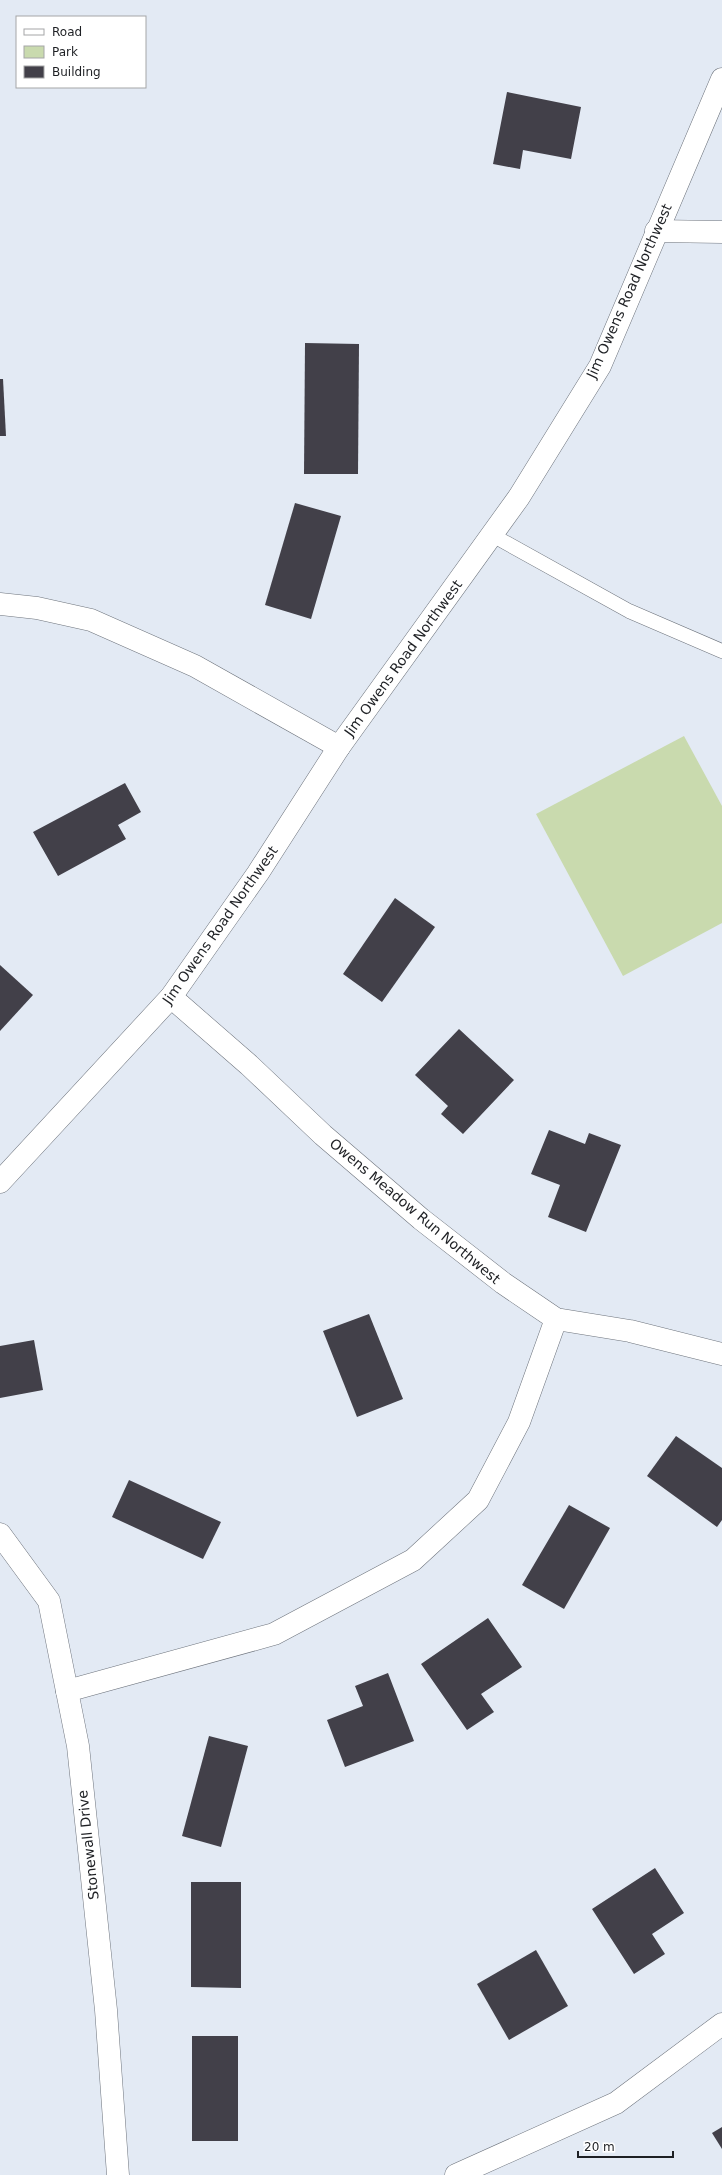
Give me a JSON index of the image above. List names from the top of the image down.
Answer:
{
  "streets": {
    "street": ["Jim Owens Road Northwest", "Owens Meadow Run Northwest", "Stonewall Drive"]
  },
  "crossings": [
    ["Jim Owens Road Northwest", "Owens Meadow Run Northwest"]
  ],
  "legend": ["Road", "Park", "Building"],
  "scale_bar": "20 m"
}
